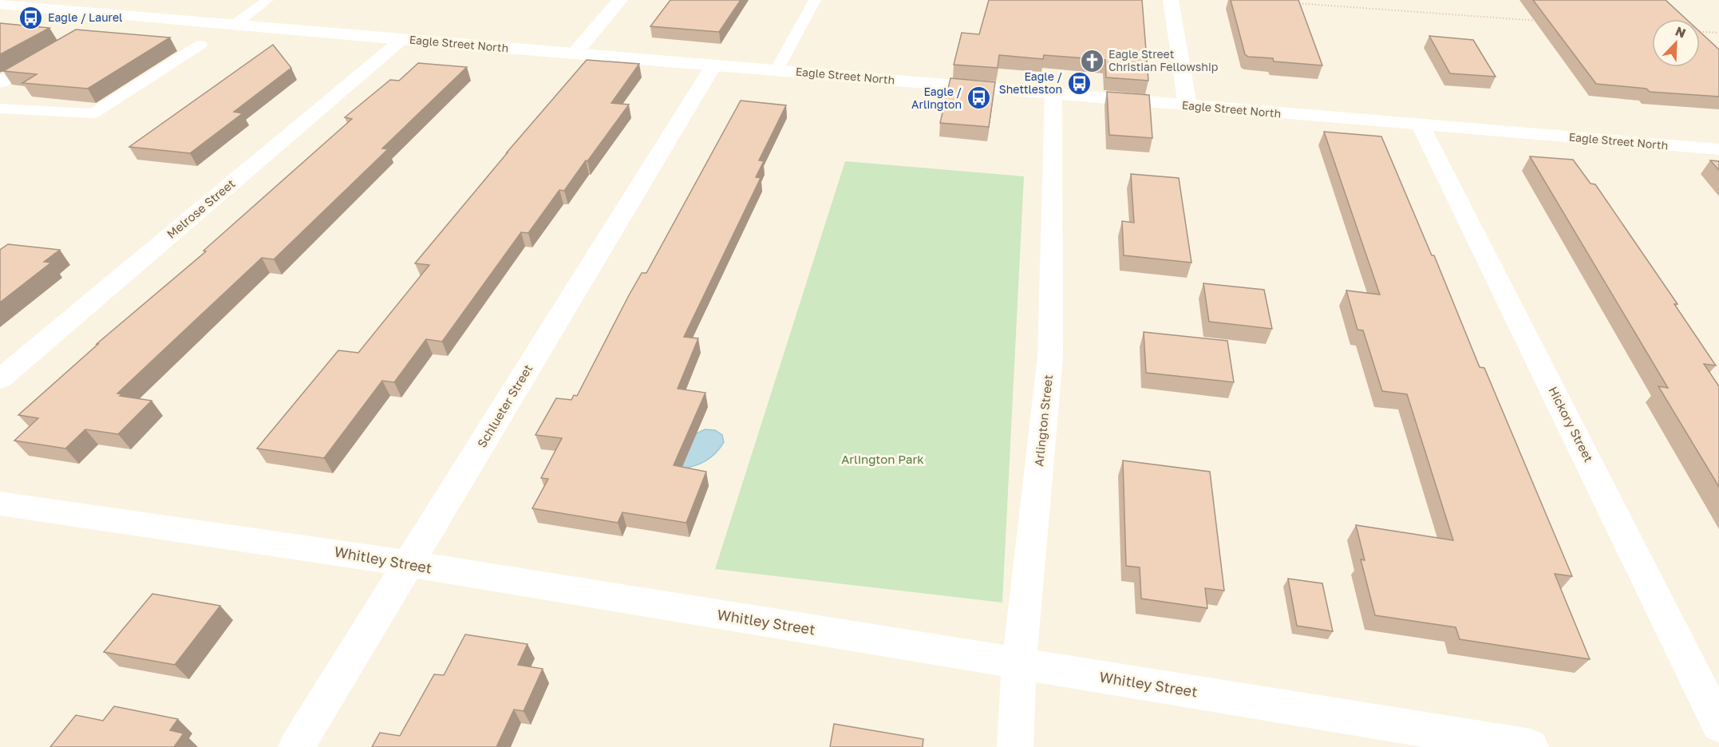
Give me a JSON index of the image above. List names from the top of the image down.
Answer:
{
  "streets": {
    "street": [
      "Eagle Street North",
      "Melrose Street",
      "Schlueter Street",
      "Arlington Street",
      "Hickory Street",
      "Whitley Street"
    ]
  },
  "crossings": [
    ["Eagle Street North", "Melrose Street"],
    ["Eagle Street North", "Schlueter Street"],
    ["Eagle Street North", "Arlington Street"],
    ["Eagle Street North", "Hickory Street"],
    ["Schlueter Street", "Whitley Street"],
    ["Arlington Street", "Whitley Street"]
  ],
  "parks": ["Arlington Park"],
  "places": {
    "bus stop": ["Eagle / Laurel", "Eagle / Shettleston", "Eagle / Arlington"],
    "church": ["Eagle Street Christian Fellowship"]
  },
  "north": "top right"
}
